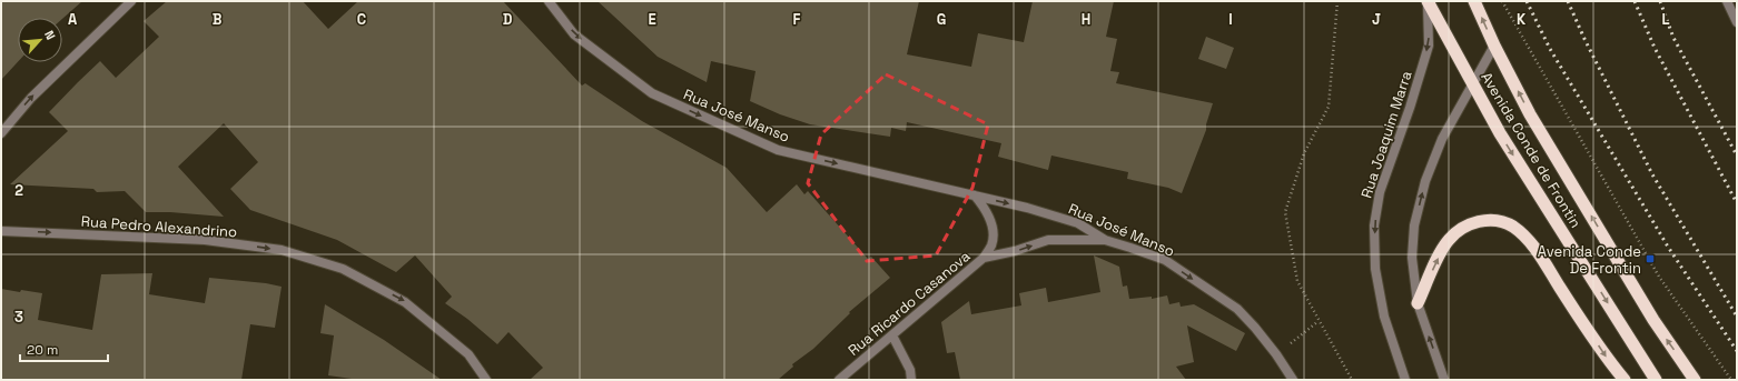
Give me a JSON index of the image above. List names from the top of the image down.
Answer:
{
  "streets": {
    "highway": ["Avenida Conde de Frontin"],
    "street": [
      "Rua José Manso",
      "Rua Joaquim Marra",
      "Rua Pedro Alexandrino",
      "Rua Ricardo Casanova"
    ]
  },
  "crossings": [
    ["Rua José Manso", "Rua Ricardo Casanova"],
    ["Rua Joaquim Marra", "Avenida Conde de Frontin"]
  ],
  "one_way": ["Rua José Manso", "Rua Pedro Alexandrino", "Rua Ricardo Casanova"],
  "places": {
    "transit": ["Avenida Conde De Frontin"]
  },
  "scale_bar": "20 m",
  "north": "top right",
  "grid": {
    "columns": [
      "A",
      "B",
      "C",
      "D",
      "E",
      "F",
      "G",
      "H",
      "I",
      "J",
      "K",
      "L"
    ],
    "rows": ["2", "3"]
  }
}
